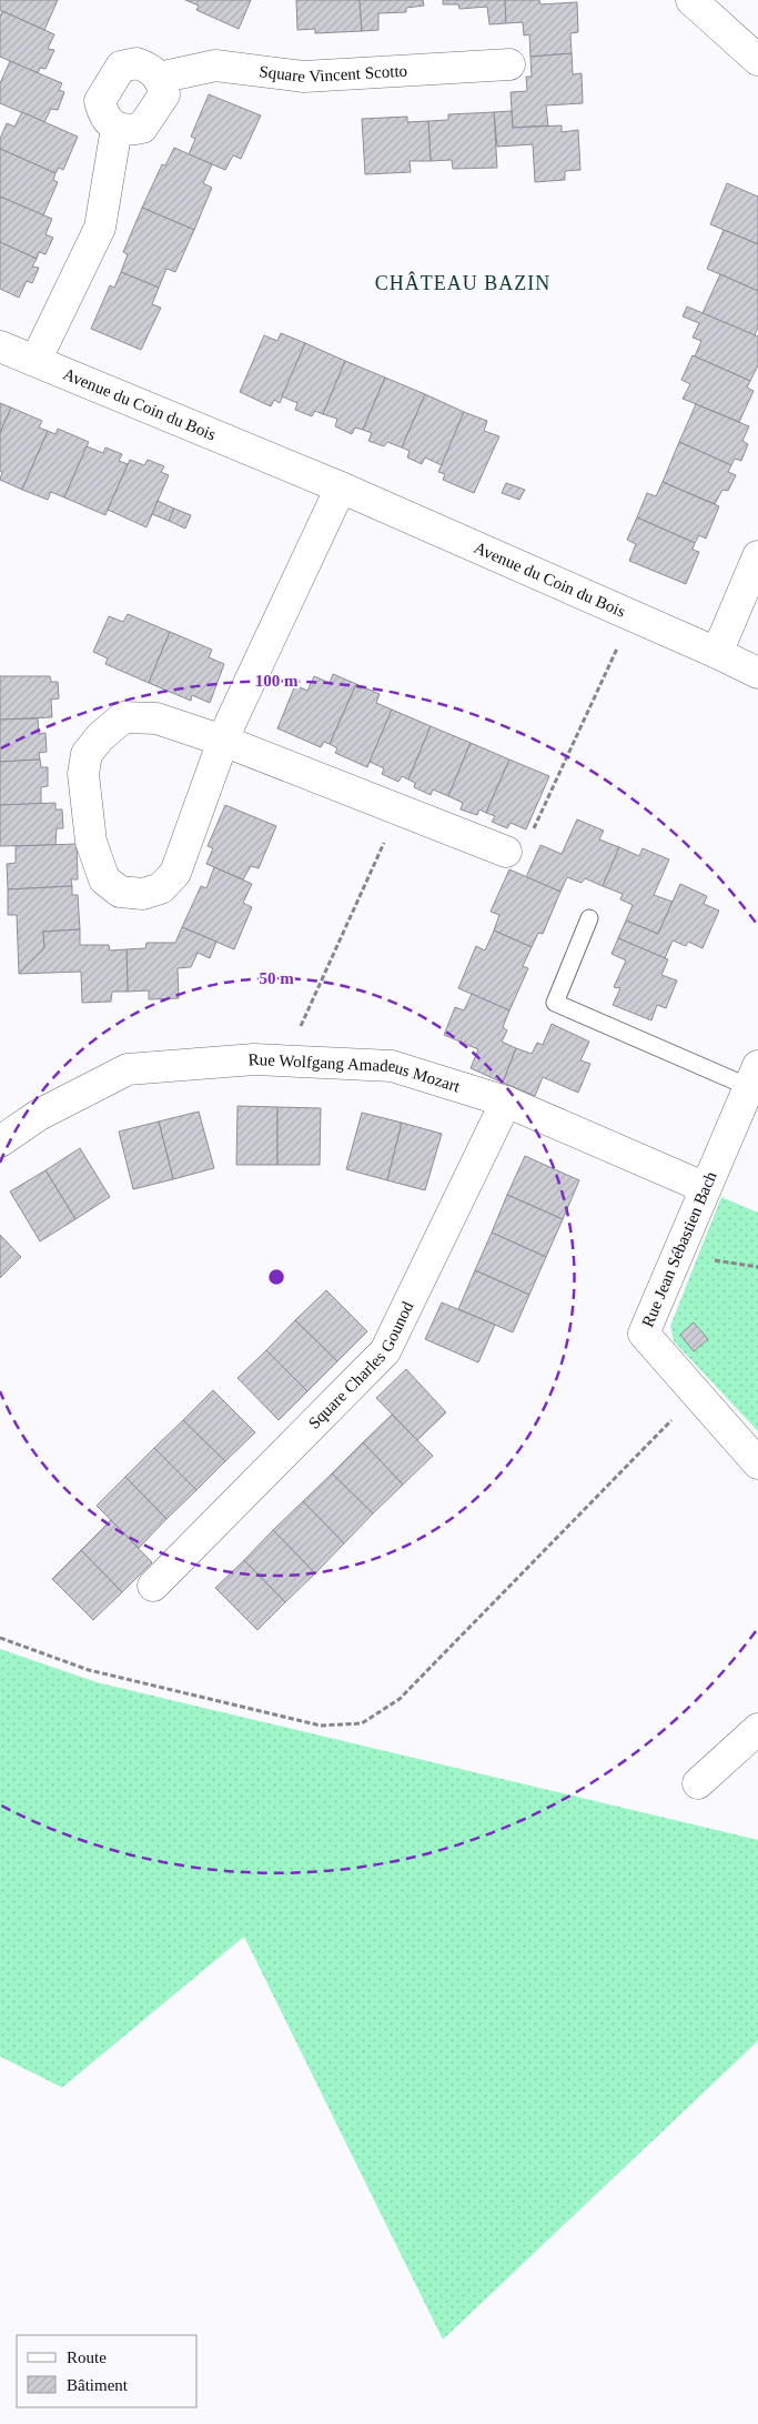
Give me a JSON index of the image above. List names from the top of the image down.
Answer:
{
  "streets": {
    "street": [
      "Square Vincent Scotto",
      "Avenue du Coin du Bois",
      "Rue Wolfgang Amadeus Mozart",
      "Rue Jean Sébastien Bach",
      "Square Charles Gounod"
    ]
  },
  "crossings": [
    ["Rue Wolfgang Amadeus Mozart", "Rue Jean Sébastien Bach"],
    ["Rue Wolfgang Amadeus Mozart", "Square Charles Gounod"]
  ],
  "districts": ["CHÂTEAU BAZIN"],
  "legend": ["Route", "Bâtiment"],
  "rings": ["100 m", "50 m"]
}
